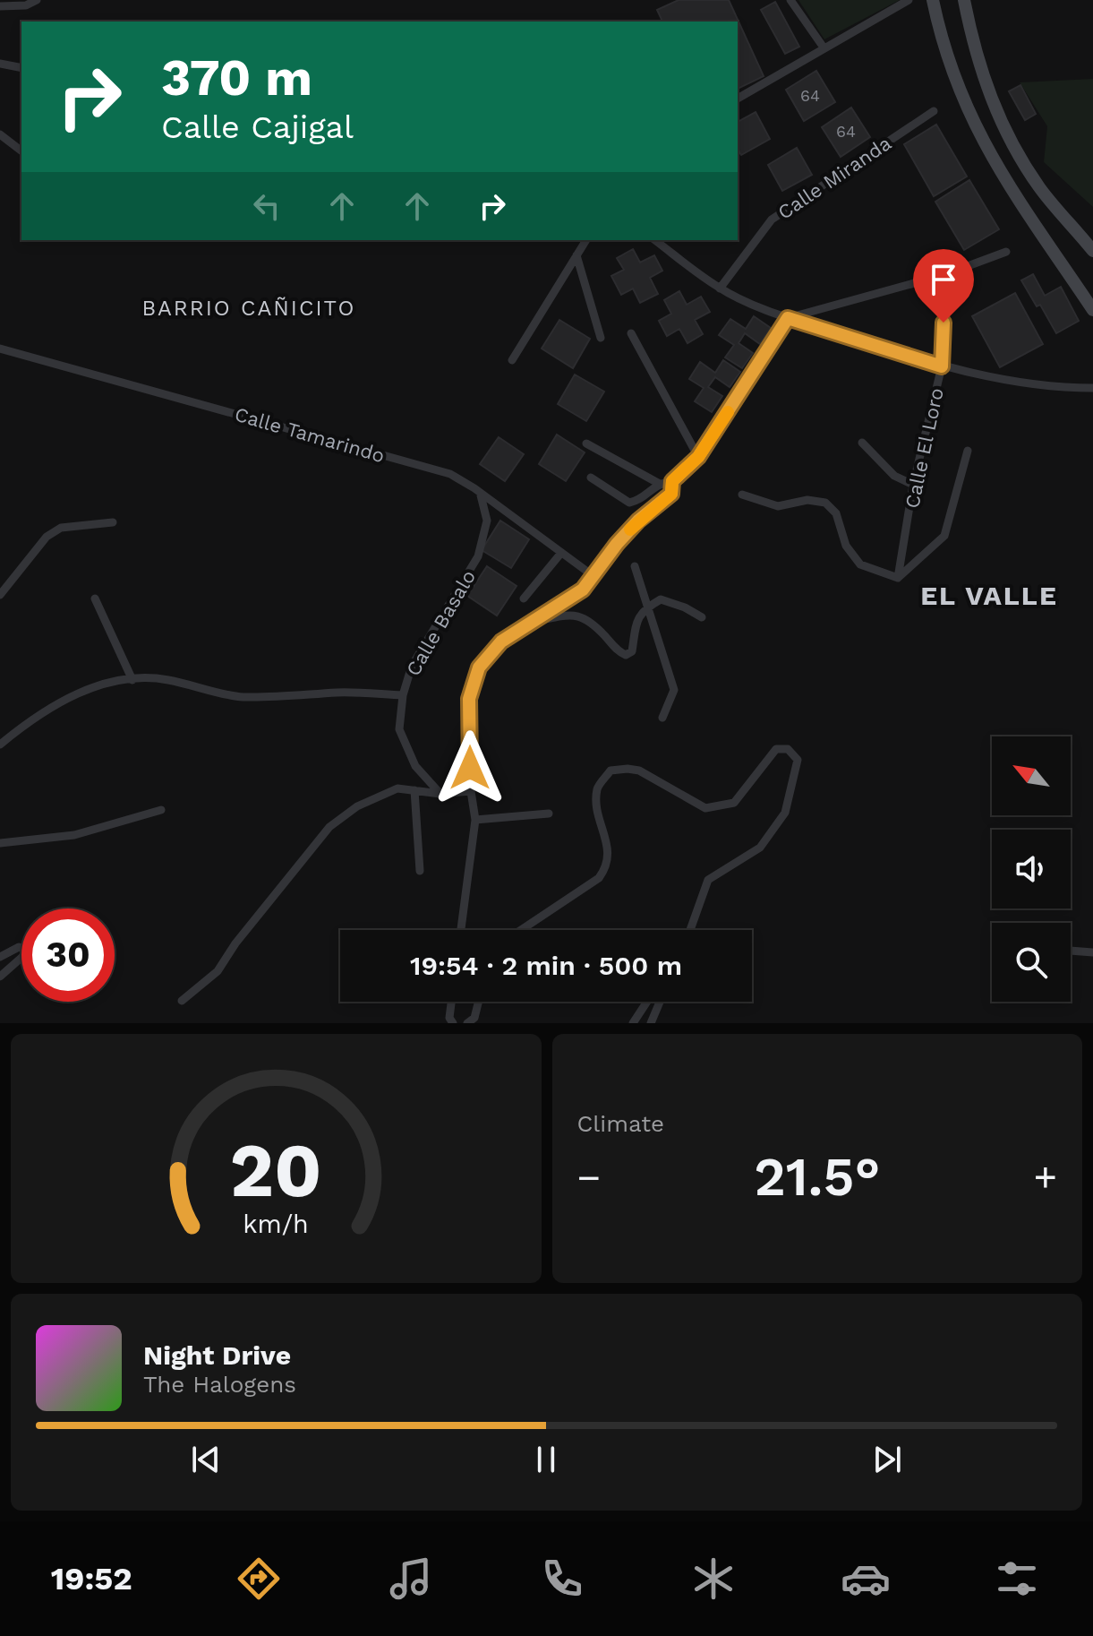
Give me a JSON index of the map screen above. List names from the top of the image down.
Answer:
{
  "streets": {
    "street": [
      "Calle Miranda",
      "Calle Tamarindo",
      "Calle El Loro",
      "Calle Basalo"
    ]
  },
  "crossings": [
    ["Calle Tamarindo", "Calle Basalo"]
  ],
  "districts": ["BARRIO CAÑICITO", "EL VALLE"],
  "house_numbers": ["64", "64"],
  "north": "top left",
  "page": {
    "turn": ["370 m", "Calle Cajigal"],
    "limit": "30",
    "trip": "19:54 · 2 min · 500 m",
    "tile": "Climate",
    "heat": ["−", "21.5°", "+"],
    "song": ["Night Drive", "The Halogens"],
    "tabs": "19:52",
    "gauge": ["20", "km/h"]
  }
}
